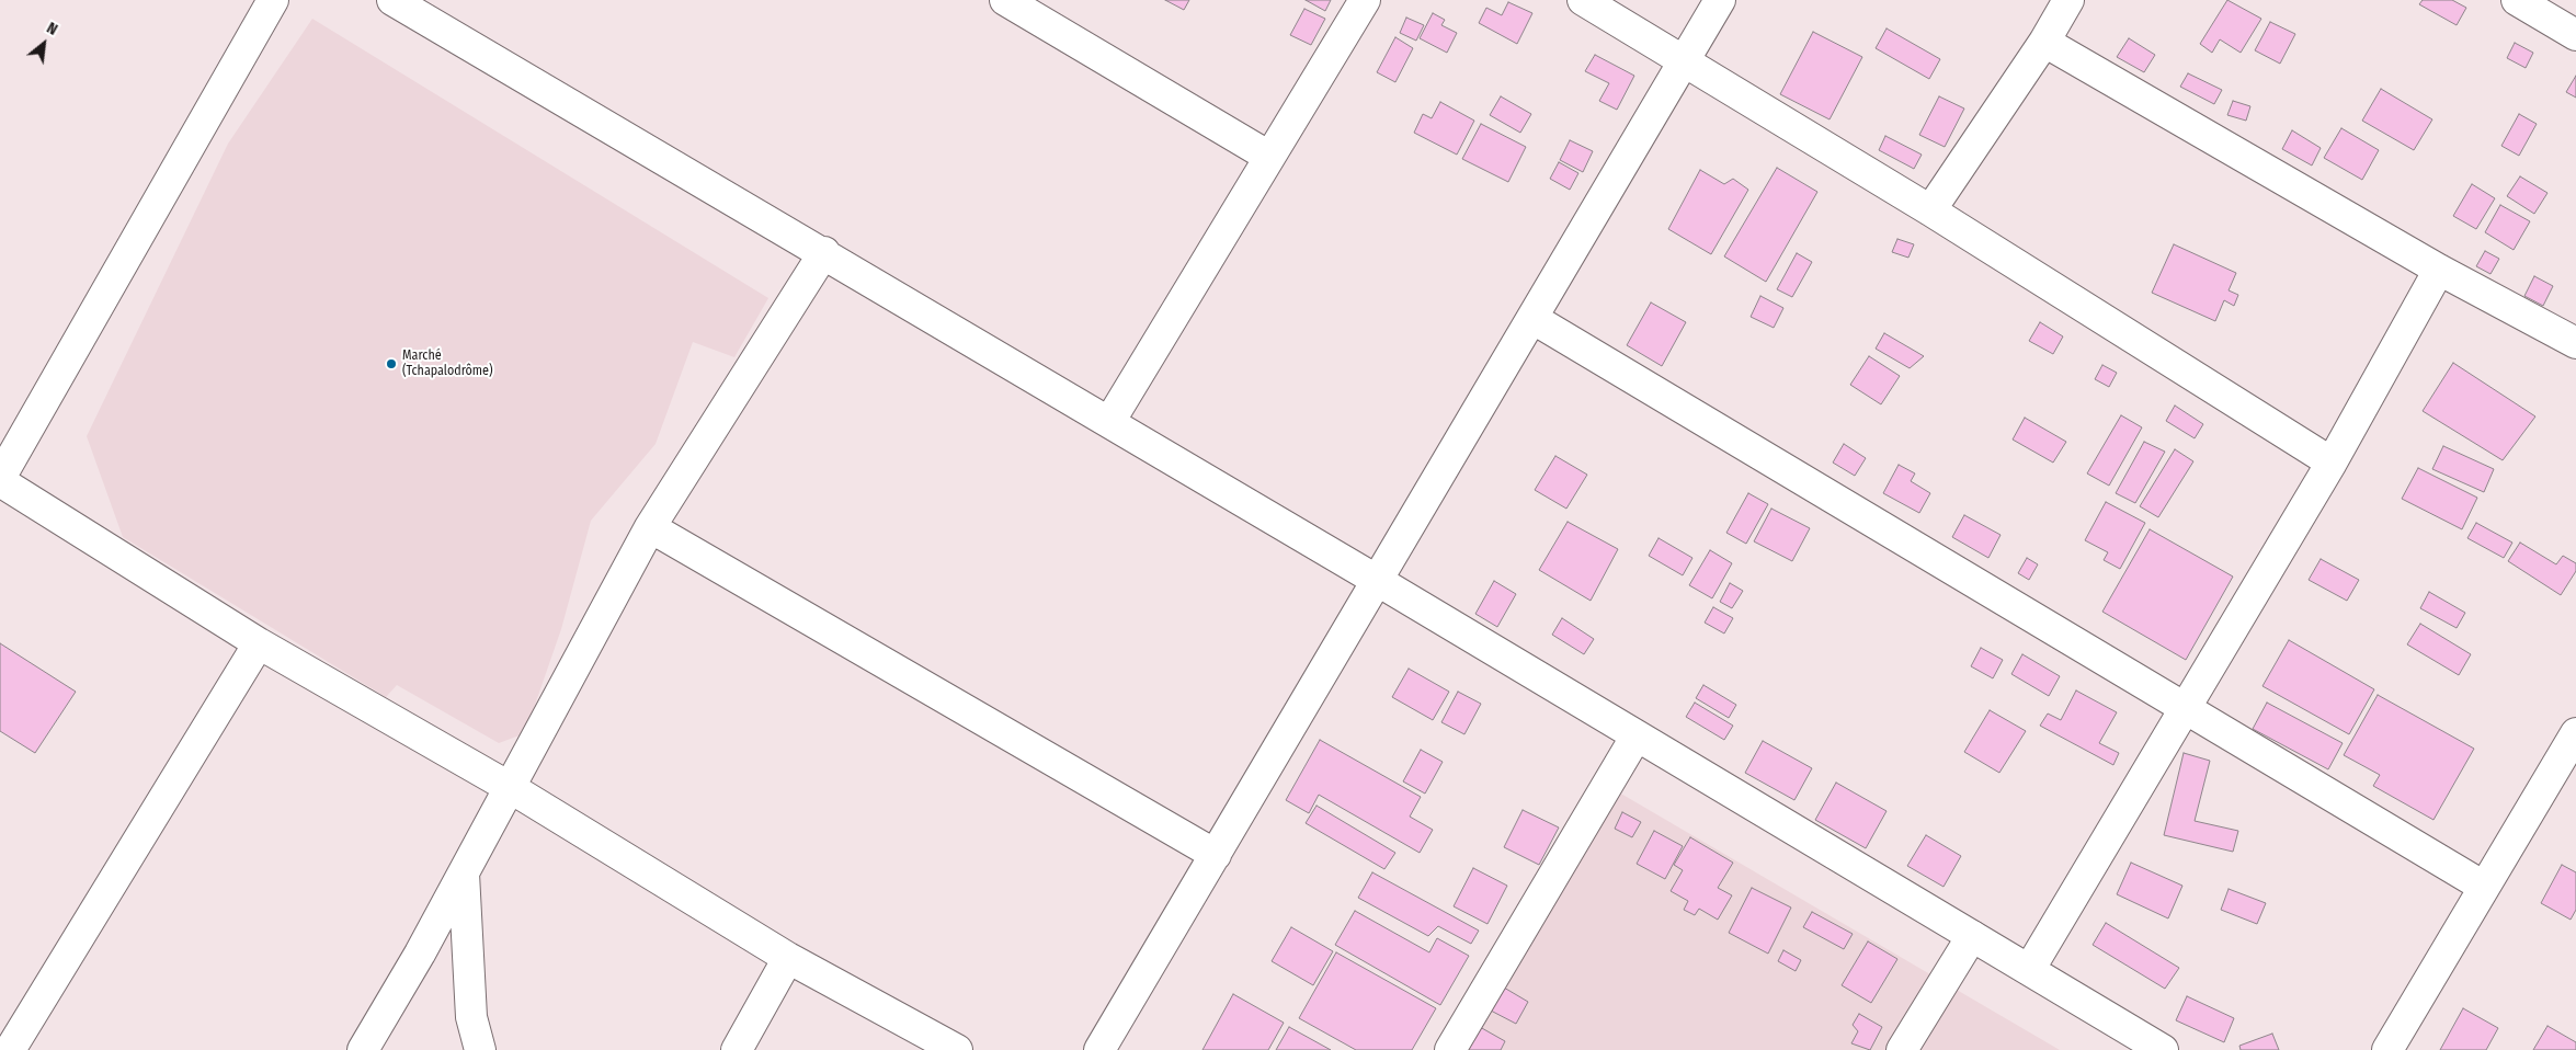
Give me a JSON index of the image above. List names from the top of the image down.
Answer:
{
  "places": ["Marché (Tchapalodrôme)"],
  "north": "top right"
}
